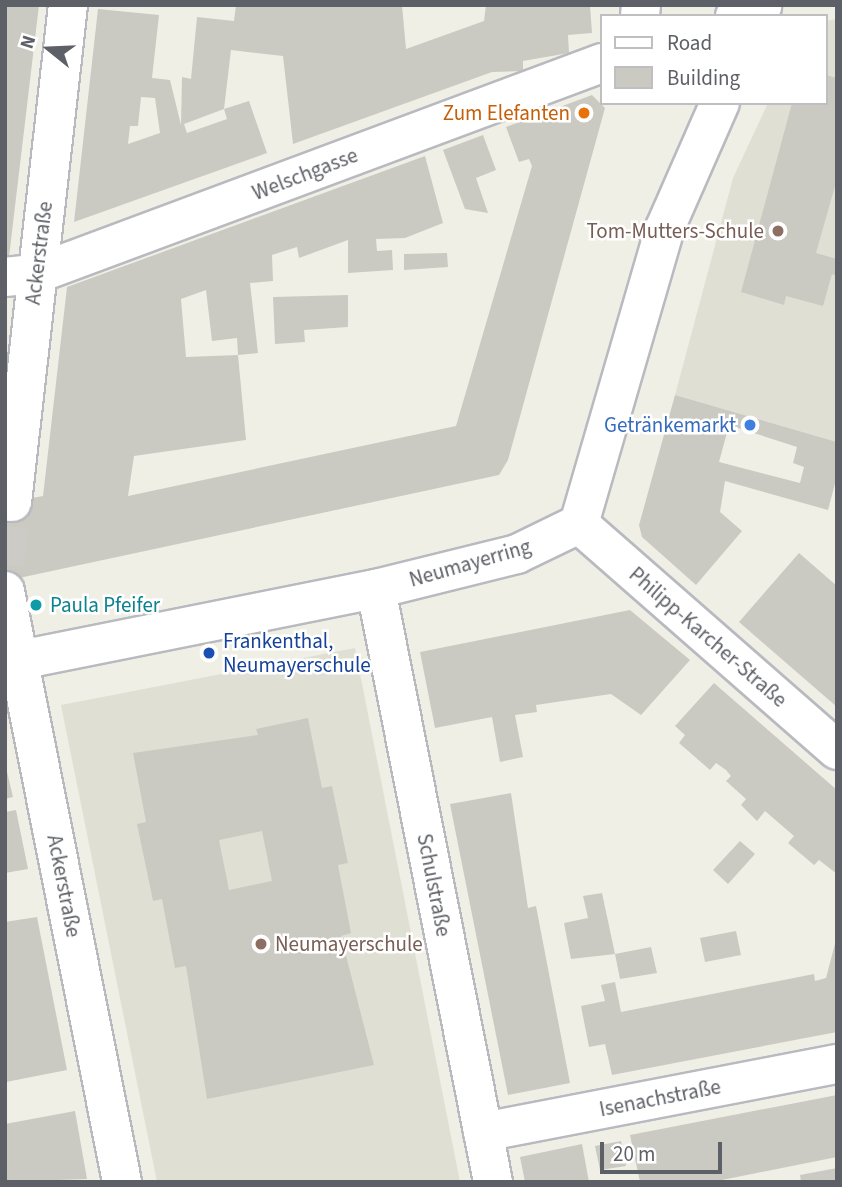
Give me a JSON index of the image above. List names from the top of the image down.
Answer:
{
  "streets": {
    "street": [
      "Welschgasse",
      "Ackerstraße",
      "Neumayerring",
      "Philipp-Karcher-Straße",
      "Schulstraße",
      "Isenachstraße"
    ]
  },
  "crossings": [
    ["Welschgasse", "Ackerstraße"],
    ["Ackerstraße", "Neumayerring"],
    ["Neumayerring", "Philipp-Karcher-Straße"],
    ["Neumayerring", "Schulstraße"],
    ["Schulstraße", "Isenachstraße"]
  ],
  "places": [
    "Zum Elefanten",
    "Tom-Mutters-Schule",
    "Getränkemarkt",
    "Paula Pfeifer",
    "Frankenthal, Neumayerschule",
    "Neumayerschule"
  ],
  "legend": ["Road", "Building"],
  "scale_bar": "20 m",
  "north": "left"
}
